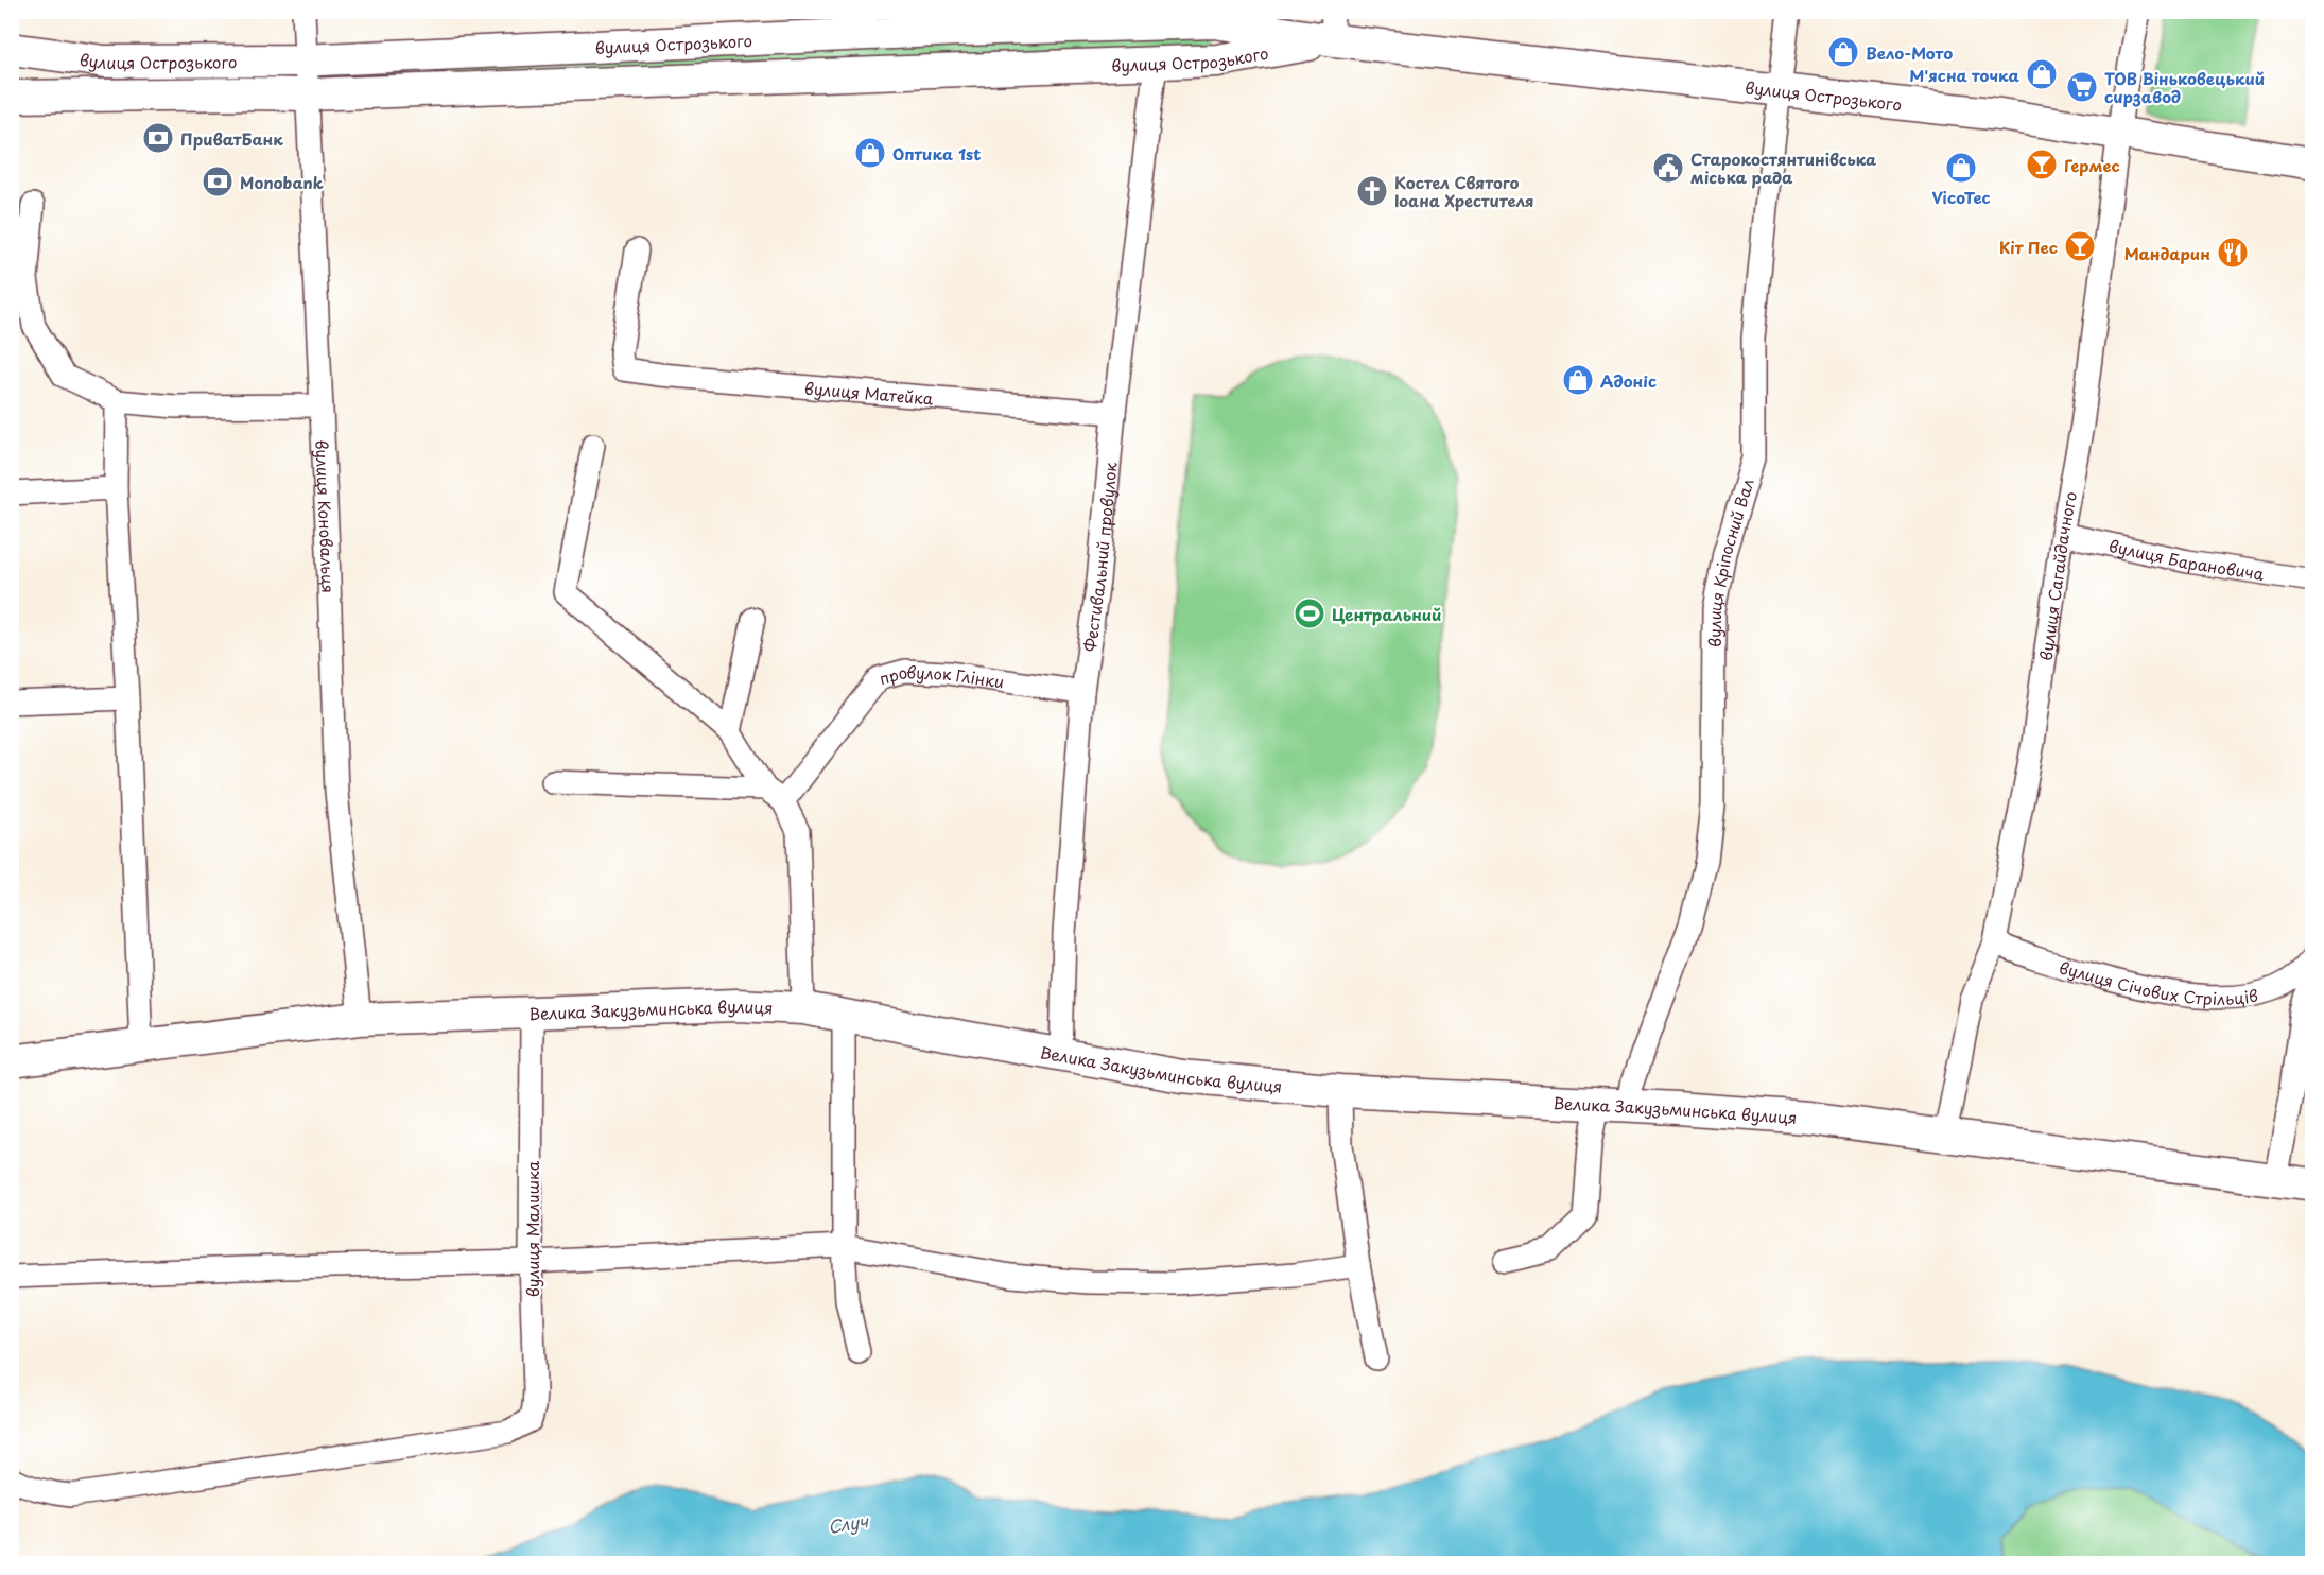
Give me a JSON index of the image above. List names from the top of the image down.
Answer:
{
  "streets": {
    "main road": ["вулиця Острозького", "Велика Закузьминська вулиця"],
    "street": [
      "вулиця Матейка",
      "вулиця Коновальця",
      "Фестивальний провулок",
      "вулиця Барановича",
      "вулиця Кріпосний Вал",
      "вулиця Сагайдачного",
      "провулок Глінки",
      "вулиця Січових Стрільців",
      "вулиця Малишка"
    ]
  },
  "crossings": [
    ["вулиця Острозького", "вулиця Коновальця"],
    ["вулиця Острозького", "Фестивальний провулок"],
    ["вулиця Острозького", "вулиця Кріпосний Вал"],
    ["вулиця Острозького", "вулиця Сагайдачного"],
    ["вулиця Матейка", "Фестивальний провулок"],
    ["вулиця Коновальця", "Велика Закузьминська вулиця"],
    ["Фестивальний провулок", "провулок Глінки"],
    ["Фестивальний провулок", "Велика Закузьминська вулиця"],
    ["вулиця Барановича", "вулиця Сагайдачного"],
    ["вулиця Кріпосний Вал", "Велика Закузьминська вулиця"],
    ["вулиця Сагайдачного", "вулиця Січових Стрільців"],
    ["вулиця Сагайдачного", "Велика Закузьминська вулиця"],
    ["Велика Закузьминська вулиця", "вулиця Малишка"]
  ],
  "water": ["Случ"],
  "places": {
    "shop": [
      "Вело-Мото",
      "М'ясна точка",
      "Оптика 1st",
      "VicoTec",
      "Адоніс"
    ],
    "supermarket": ["ТОВ Віньковецький сирзавод"],
    "bank": ["ПриватБанк", "Monobank"],
    "bar": ["Гермес", "Кіт Пес"],
    "public building": ["Старокостянтинівська міська рада"],
    "church": ["Костел Святого Іоана Хрестителя"],
    "restaurant": ["Мандарин"],
    "sports": ["Центральний"]
  }
}
